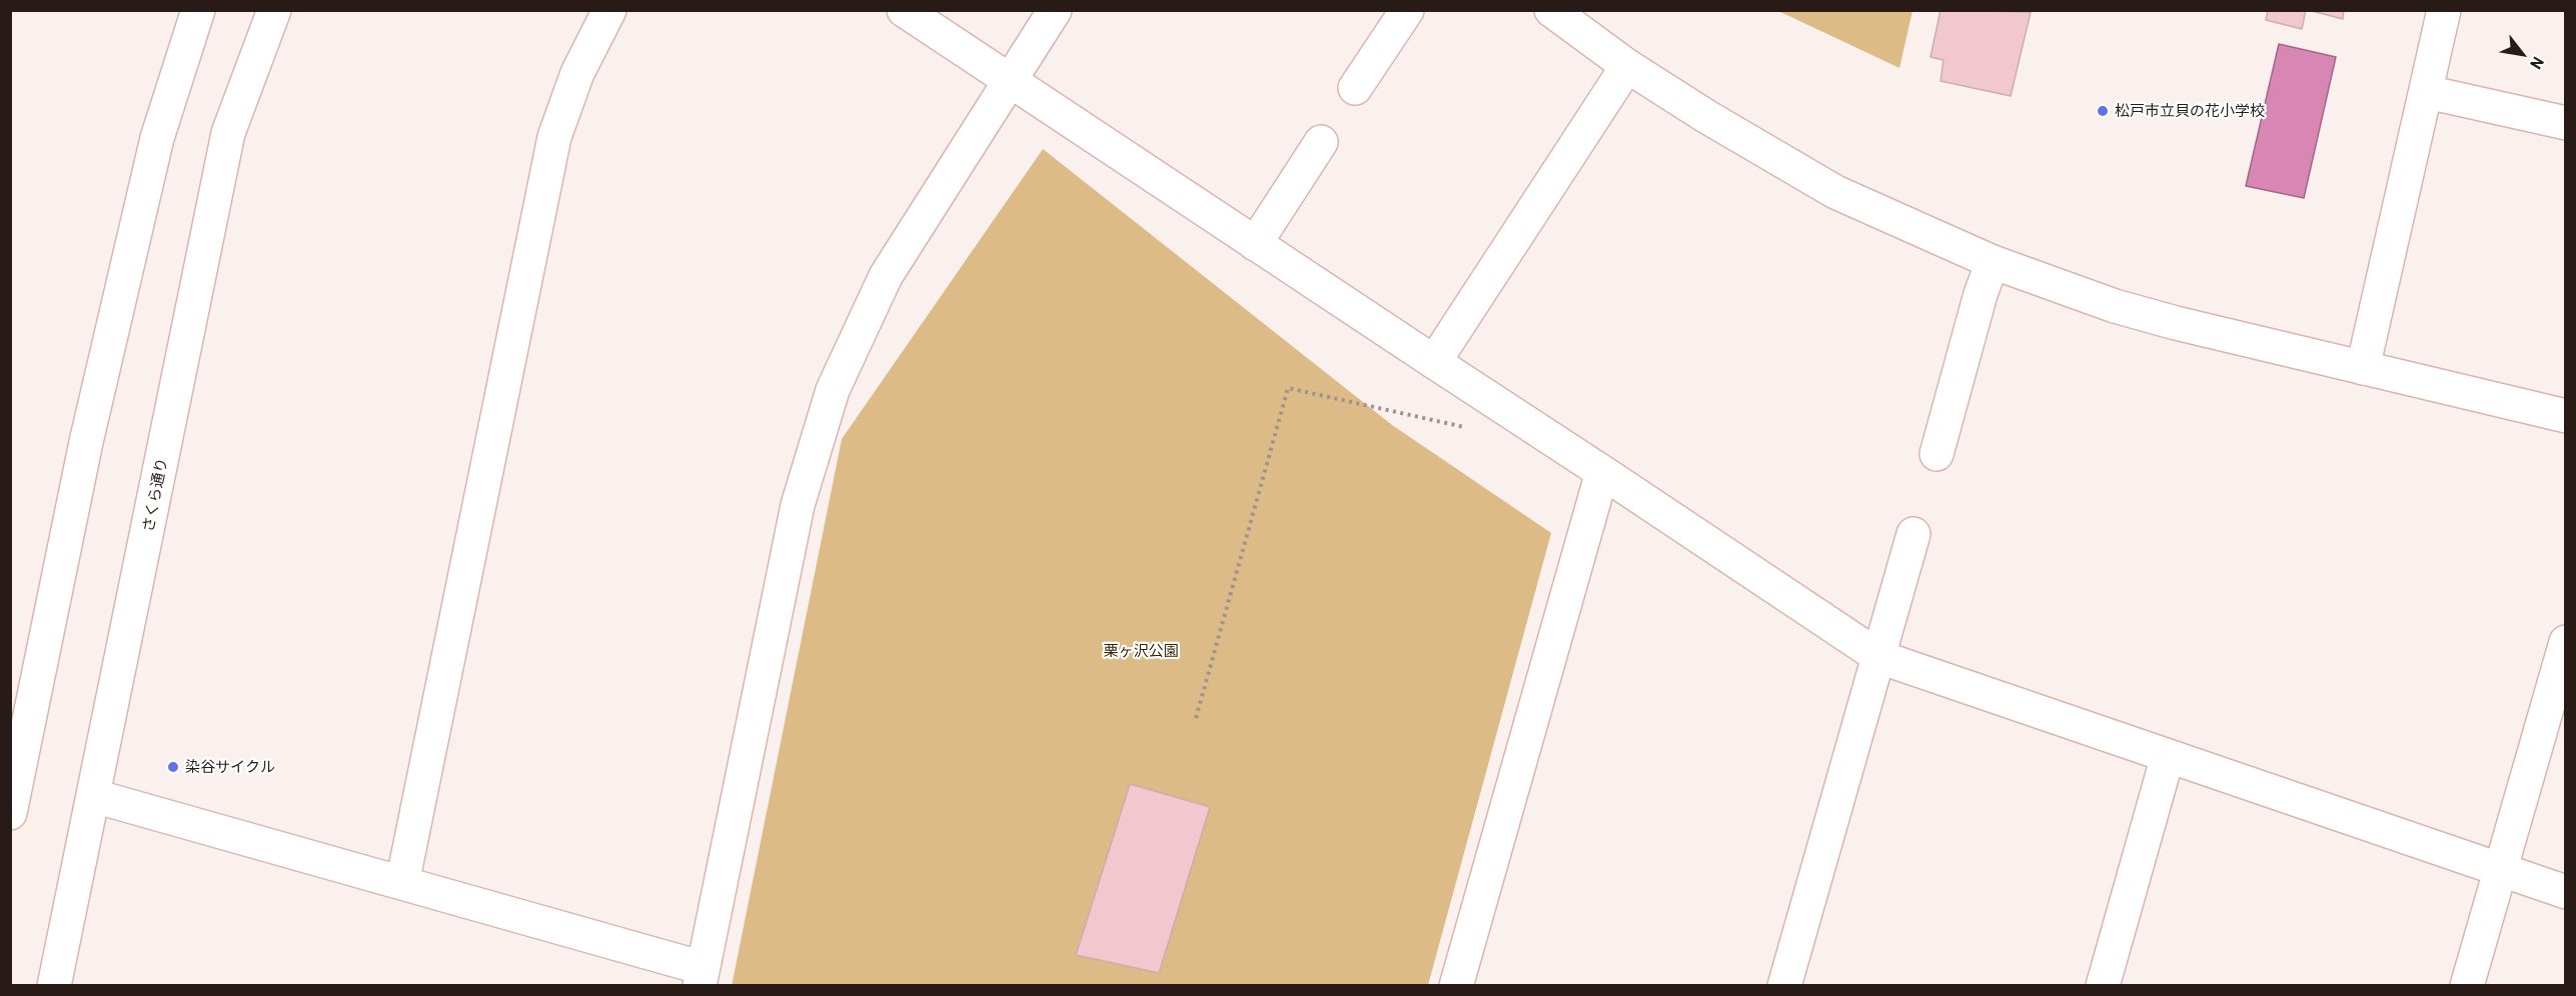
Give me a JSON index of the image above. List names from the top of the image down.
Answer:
{
  "streets": {
    "street": ["さくら通り"]
  },
  "parks": ["栗ヶ沢公園"],
  "places": ["松戸市立貝の花小学校", "染谷サイクル"],
  "north": "bottom right"
}
